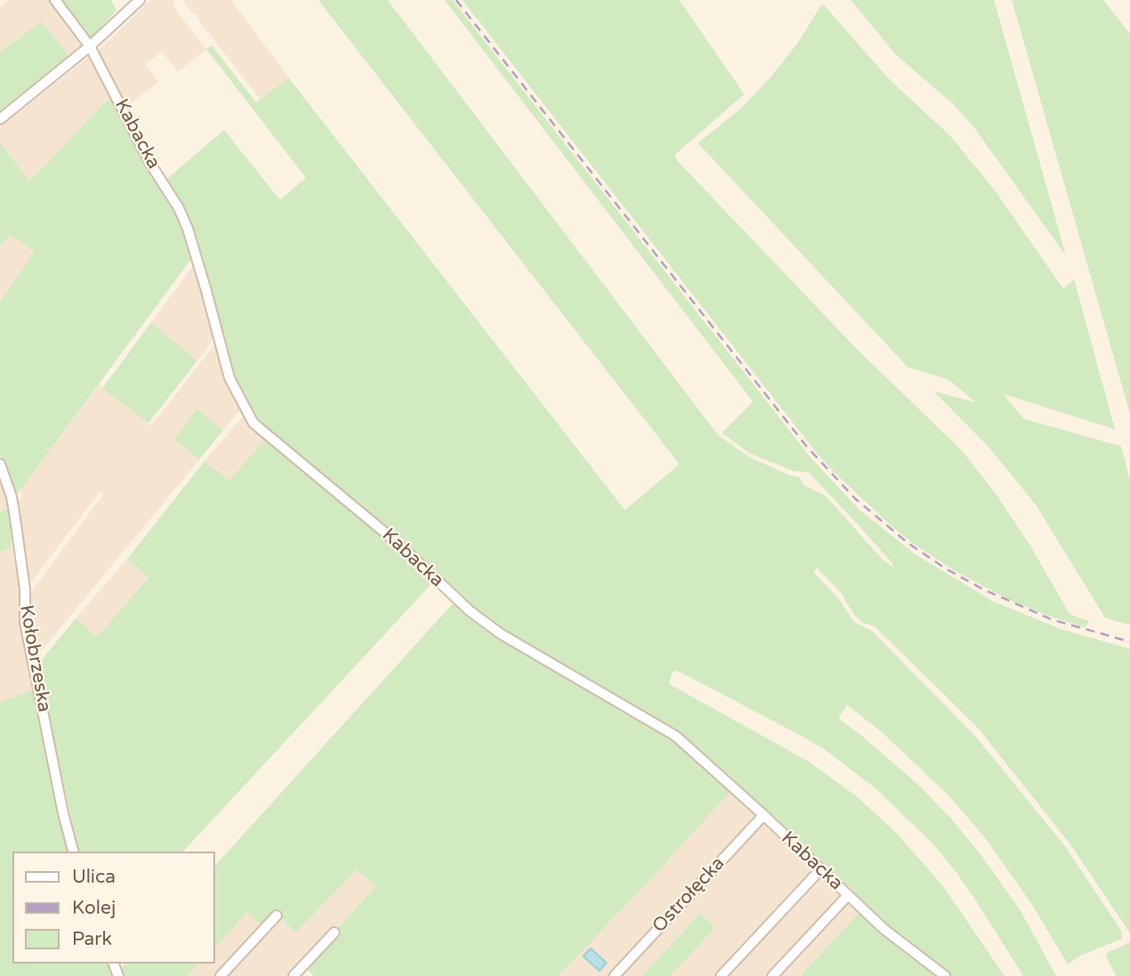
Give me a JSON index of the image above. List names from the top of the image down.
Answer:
{
  "streets": {
    "street": ["Kabacka", "Kołobrzeska", "Ostrołęcka"]
  },
  "crossings": [
    ["Kabacka", "Ostrołęcka"]
  ],
  "legend": ["Ulica", "Kolej", "Park"]
}
